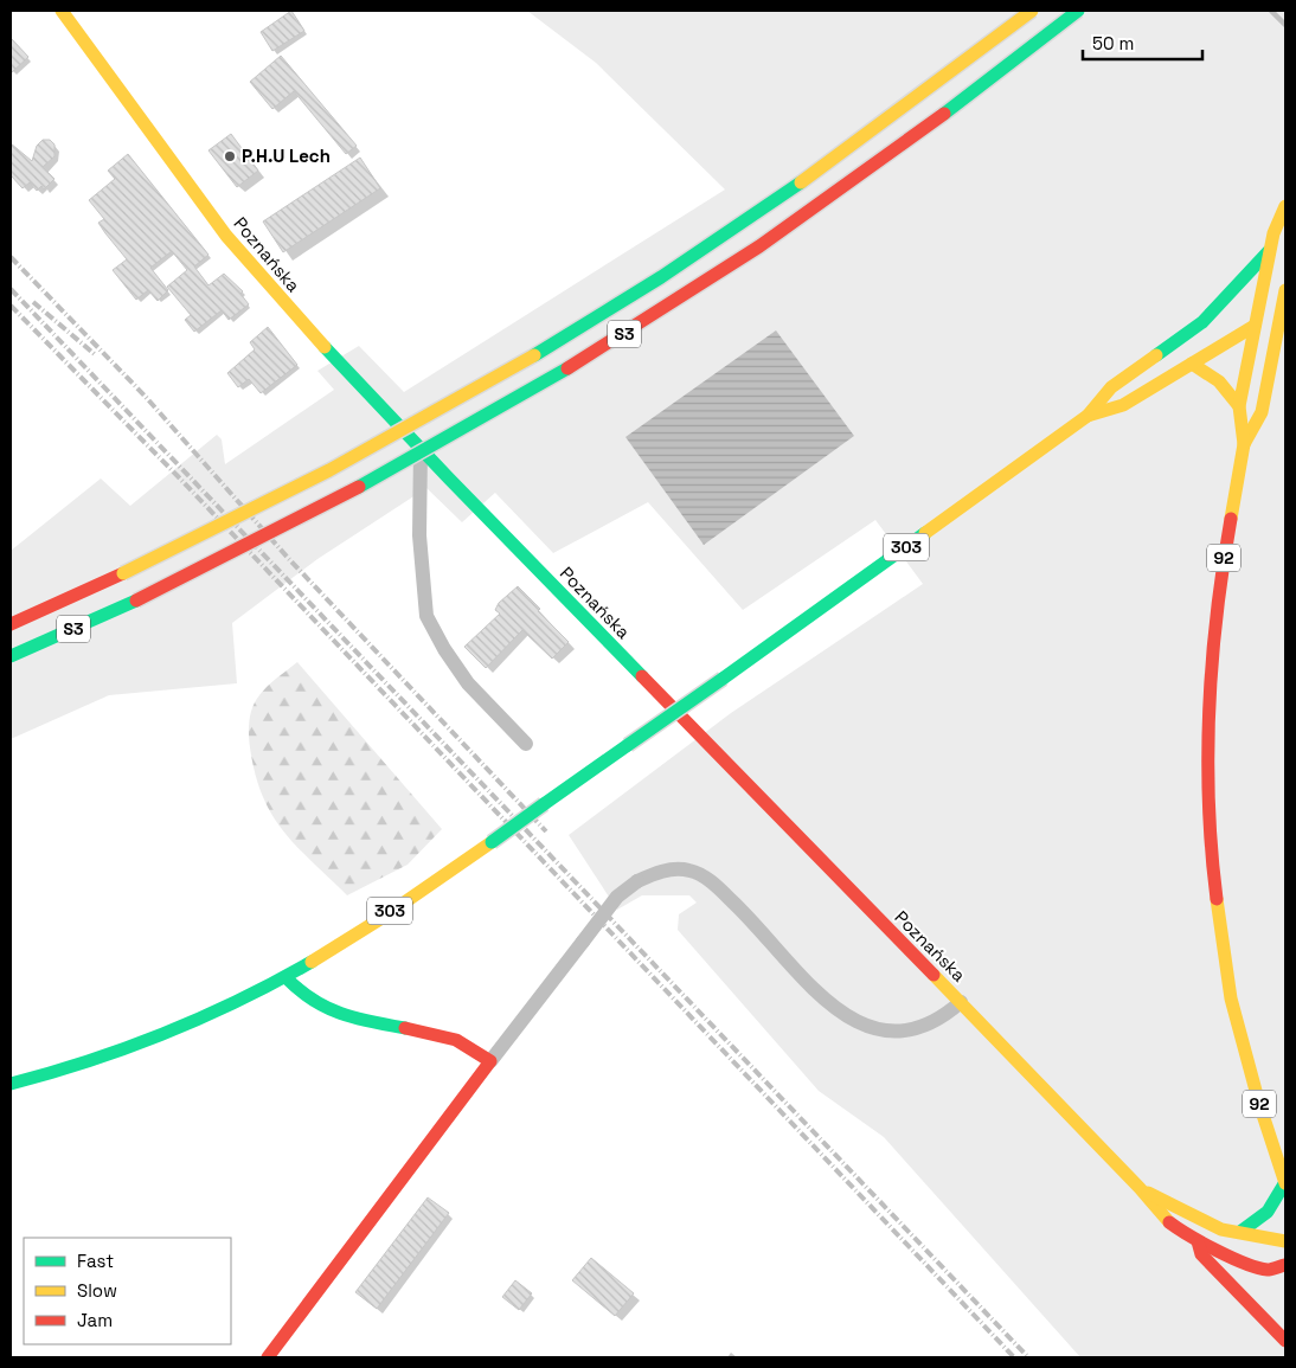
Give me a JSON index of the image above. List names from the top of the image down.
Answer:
{
  "streets": {
    "main road": [
      "Poznańska",
      "S3",
      "303",
      "92"
    ]
  },
  "crossings": [
    ["303", "92"]
  ],
  "places": ["P.H.U Lech"],
  "legend": ["Fast", "Slow", "Jam"],
  "scale_bar": "50 m"
}
